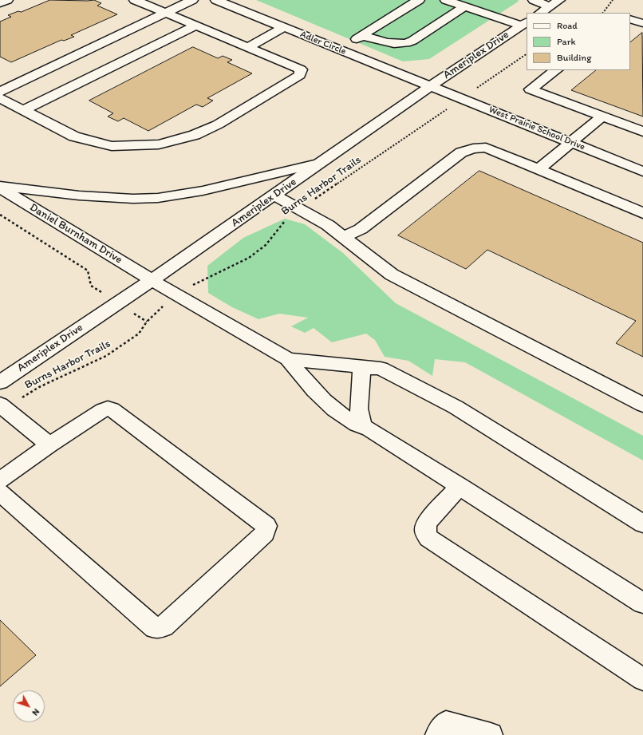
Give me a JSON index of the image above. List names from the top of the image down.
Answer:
{
  "streets": {
    "street": [
      "Adler Circle",
      "Ameriplex Drive",
      "West Prairie School Drive",
      "Daniel Burnham Drive"
    ],
    "path": ["Burns Harbor Trails"]
  },
  "crossings": [
    ["Adler Circle", "Ameriplex Drive"],
    ["Adler Circle", "West Prairie School Drive"],
    ["Ameriplex Drive", "West Prairie School Drive"],
    ["Ameriplex Drive", "Daniel Burnham Drive"],
    ["West Prairie School Drive", "Burns Harbor Trails"],
    ["Burns Harbor Trails", "Daniel Burnham Drive"]
  ],
  "legend": ["Road", "Park", "Building"],
  "north": "bottom right"
}
